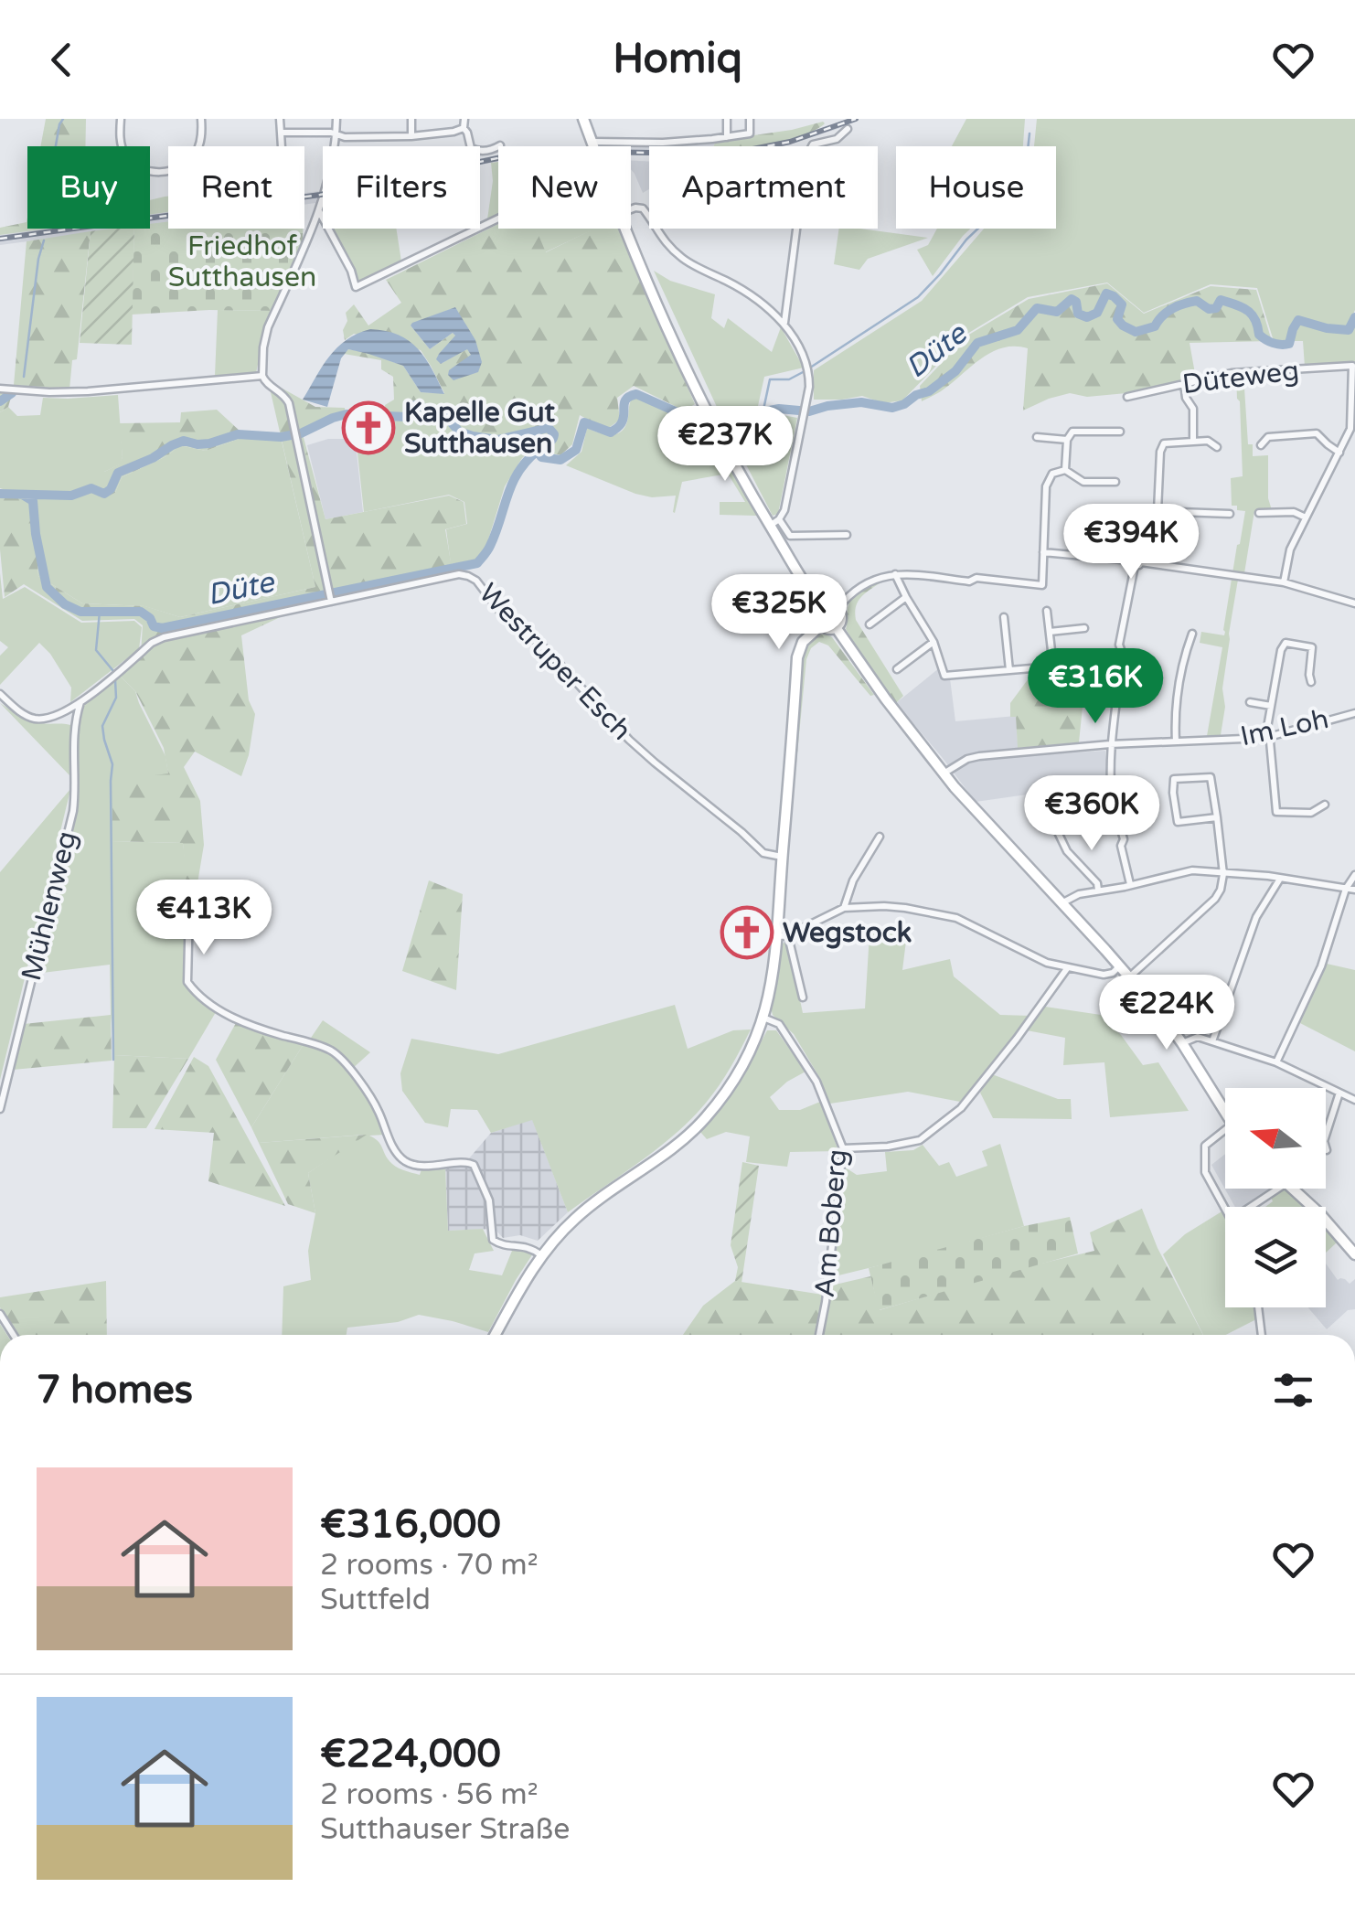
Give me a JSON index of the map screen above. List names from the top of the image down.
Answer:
{
  "streets": {
    "street": [
      "Düteweg",
      "Westruper Esch",
      "Im Loh",
      "Mühlenweg",
      "Am Boberg"
    ]
  },
  "crossings": [
    ["Westruper Esch", "Mühlenweg"]
  ],
  "water": ["Düte"],
  "parks": ["Friedhof Sutthausen"],
  "places": {
    "church": ["Kapelle Gut Sutthausen", "Wegstock"]
  },
  "north": "left",
  "page": {
    "header": "Homiq",
    "chip": [
      "Buy",
      "Rent",
      "Filters",
      "New",
      "Apartment",
      "House"
    ],
    "price": [
      "€237K",
      "€394K",
      "€325K",
      "€316K",
      "€360K",
      "€413K",
      "€224K"
    ],
    "heading": "7 homes",
    "list": [
      {
        "name": "€316,000",
        "note": "2 rooms · 70 m² · Suttfeld"
      },
      {
        "name": "€224,000",
        "note": "2 rooms · 56 m² · Sutthauser Straße"
      }
    ]
  }
}
